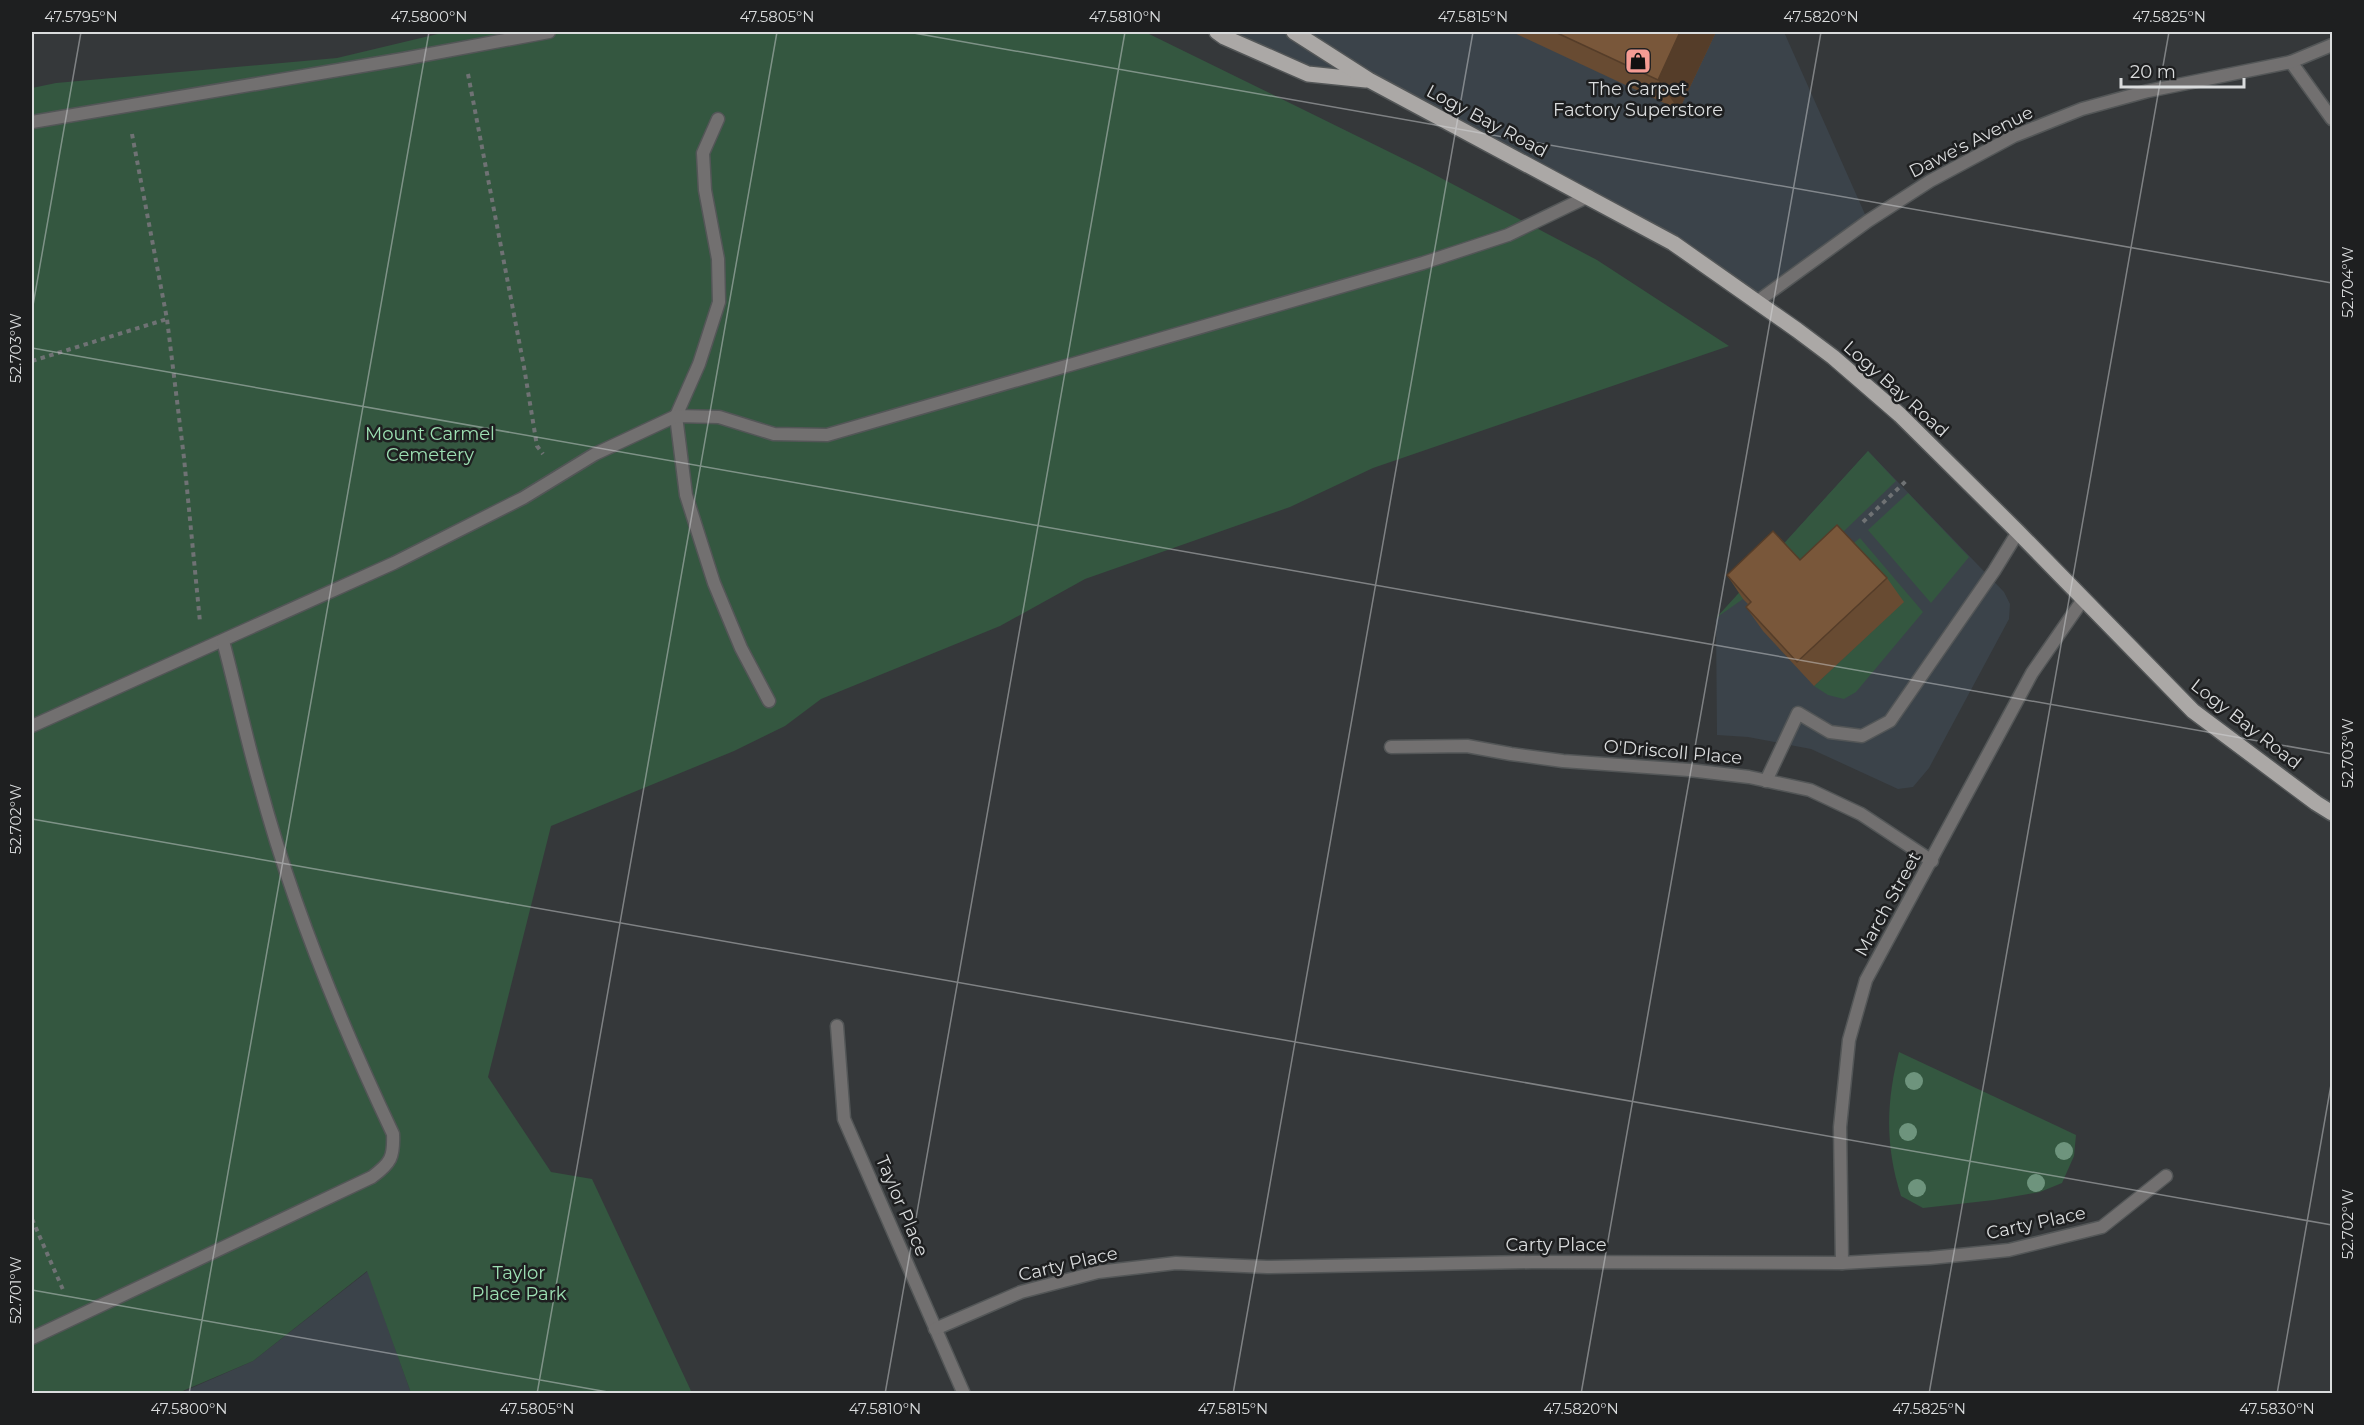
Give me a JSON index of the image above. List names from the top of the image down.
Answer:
{
  "streets": {
    "main road": ["Logy Bay Road"],
    "street": [
      "Dawe's Avenue",
      "O'Driscoll Place",
      "March Street",
      "Taylor Place",
      "Carty Place"
    ]
  },
  "crossings": [
    ["Logy Bay Road", "Dawe's Avenue"],
    ["Logy Bay Road", "March Street"],
    ["O'Driscoll Place", "March Street"],
    ["March Street", "Carty Place"],
    ["Taylor Place", "Carty Place"]
  ],
  "parks": ["Mount Carmel Cemetery", "Taylor Place Park"],
  "places": {
    "shop": ["The Carpet Factory Superstore"]
  },
  "scale_bar": "20 m",
  "coordinates": [
    "47.5795°N",
    "47.5800°N",
    "47.5805°N",
    "47.5810°N",
    "47.5815°N",
    "47.5820°N",
    "47.5825°N",
    "52.704°W",
    "52.703°W",
    "52.702°W",
    "52.701°W",
    "47.5830°N"
  ]
}
